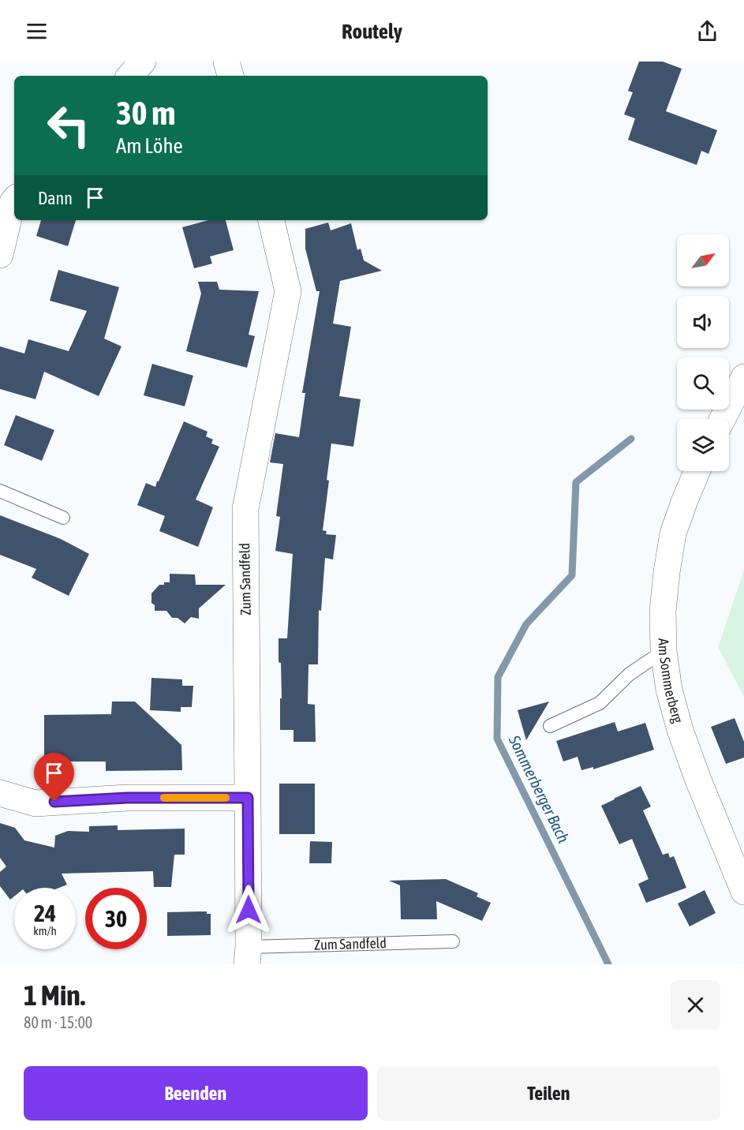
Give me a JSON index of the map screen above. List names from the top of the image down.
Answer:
{
  "streets": {
    "street": ["Zum Sandfeld", "Am Sommerberg"]
  },
  "water": ["Sommerberger Bach"],
  "north": "top right",
  "page": {
    "header": "Routely",
    "turn": ["30 m", "Am Löhe"],
    "then": "Dann",
    "speed": "24 km/h",
    "limit": "30",
    "heading": ["1 Min.", "80 m · 15:00"],
    "buttons": ["Beenden", "Teilen"]
  }
}
